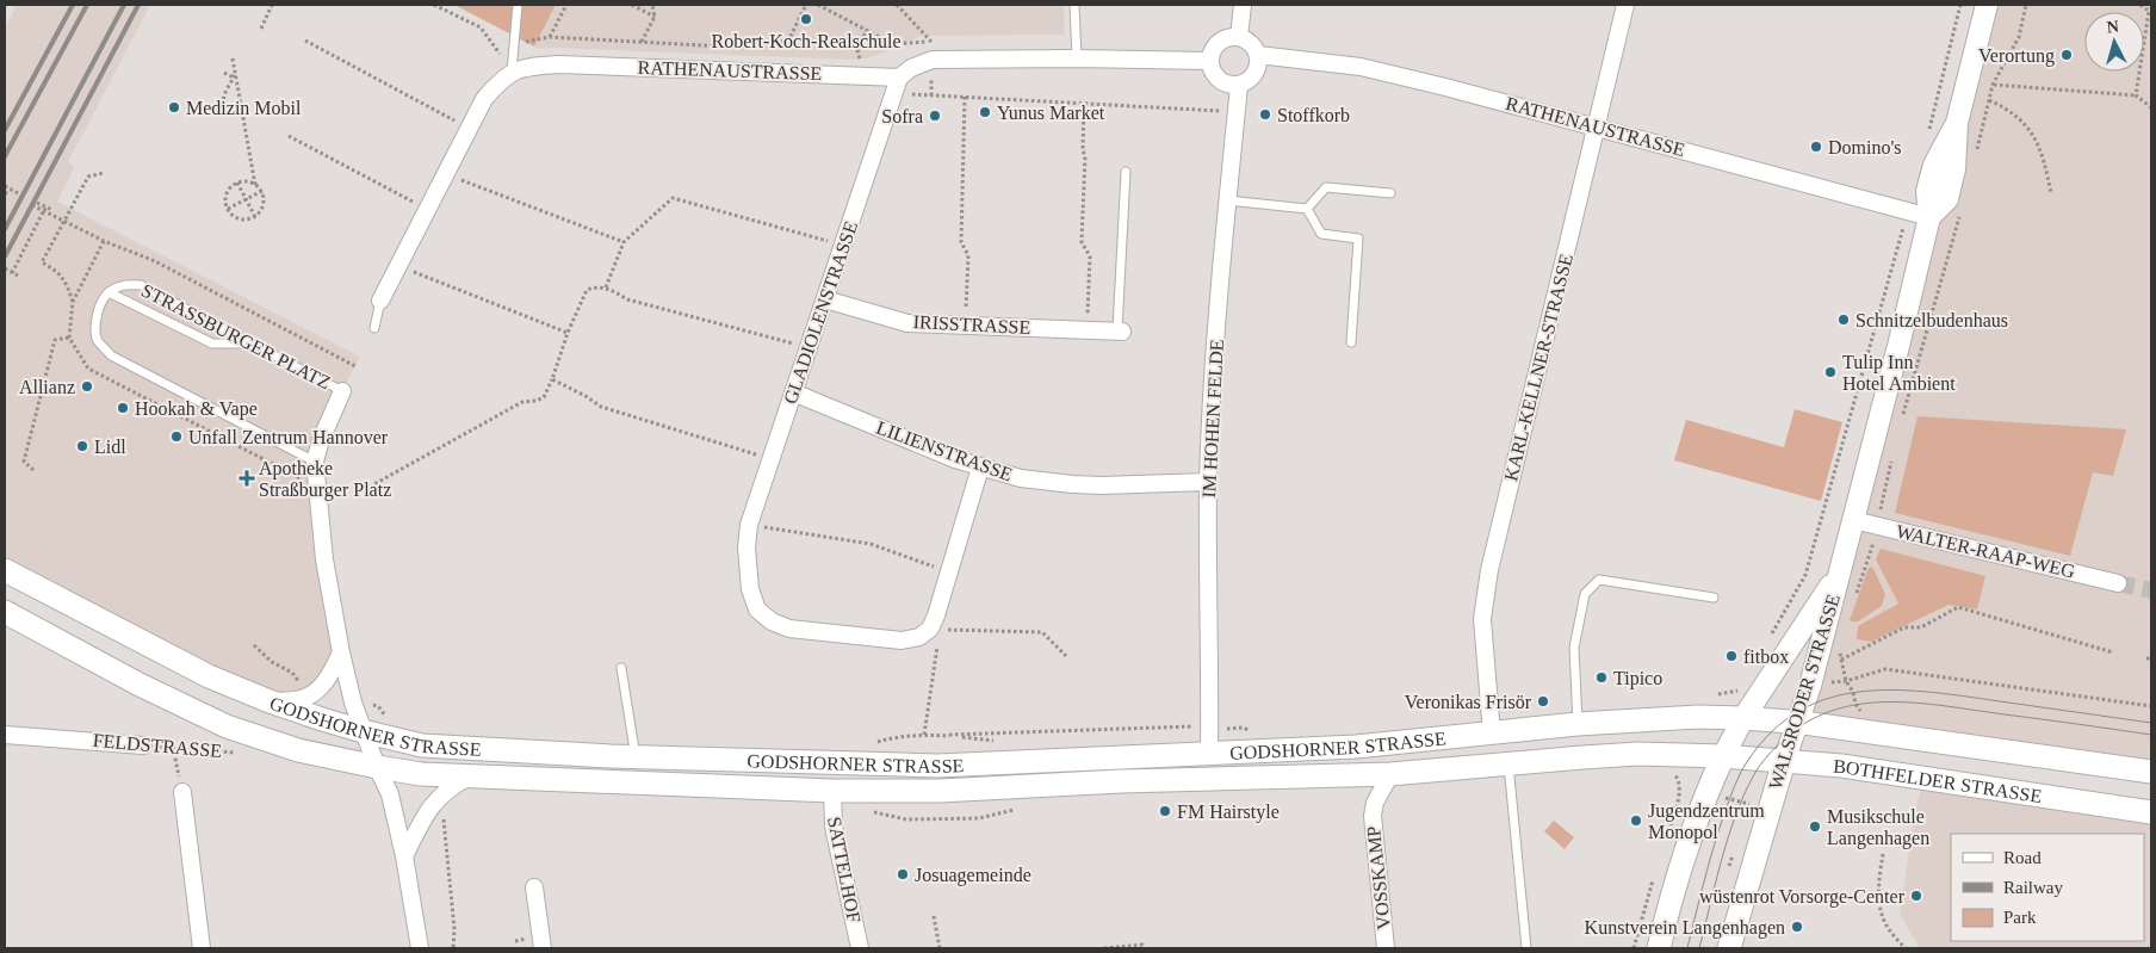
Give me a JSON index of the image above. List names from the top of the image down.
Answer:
{
  "streets": {
    "main road": ["WALSRODER STRASSE", "GODSHORNER STRASSE", "BOTHFELDER STRASSE"],
    "street": [
      "RATHENAUSTRASSE",
      "GLADIOLENSTRASSE",
      "IRISSTRASSE",
      "STRASSBURGER PLATZ",
      "KARL-KELLNER-STRASSE",
      "IM HOHEN FELDE",
      "LILIENSTRASSE",
      "WALTER-RAAP-WEG",
      "FELDSTRASSE",
      "SATTELHOF",
      "VOSSKAMP"
    ]
  },
  "crossings": [
    ["RATHENAUSTRASSE", "GLADIOLENSTRASSE"],
    ["RATHENAUSTRASSE", "KARL-KELLNER-STRASSE"],
    ["RATHENAUSTRASSE", "IM HOHEN FELDE"],
    ["RATHENAUSTRASSE", "WALSRODER STRASSE"],
    ["GLADIOLENSTRASSE", "IRISSTRASSE"],
    ["GLADIOLENSTRASSE", "LILIENSTRASSE"],
    ["STRASSBURGER PLATZ", "GODSHORNER STRASSE"],
    ["KARL-KELLNER-STRASSE", "GODSHORNER STRASSE"],
    ["IM HOHEN FELDE", "LILIENSTRASSE"],
    ["IM HOHEN FELDE", "GODSHORNER STRASSE"],
    ["WALTER-RAAP-WEG", "WALSRODER STRASSE"],
    ["WALSRODER STRASSE", "GODSHORNER STRASSE"],
    ["WALSRODER STRASSE", "BOTHFELDER STRASSE"],
    ["GODSHORNER STRASSE", "BOTHFELDER STRASSE"],
    ["GODSHORNER STRASSE", "SATTELHOF"],
    ["GODSHORNER STRASSE", "VOSSKAMP"]
  ],
  "places": {
    "other": [
      "Robert-Koch-Realschule",
      "Verortung",
      "Medizin Mobil",
      "Yunus Market",
      "Stoffkorb",
      "Sofra",
      "Domino's",
      "Schnitzelbudenhaus",
      "Tulip Inn Hotel Ambient",
      "Allianz",
      "Hookah & Vape",
      "Unfall Zentrum Hannover",
      "Lidl",
      "fitbox",
      "Tipico",
      "Veronikas Frisör",
      "FM Hairstyle",
      "Jugendzentrum Monopol",
      "Musikschule Langenhagen",
      "Josuagemeinde",
      "wüstenrot Vorsorge-Center",
      "Kunstverein Langenhagen"
    ],
    "health": ["Apotheke Straßburger Platz"]
  },
  "legend": ["Road", "Railway", "Park"],
  "north": "top"
}
